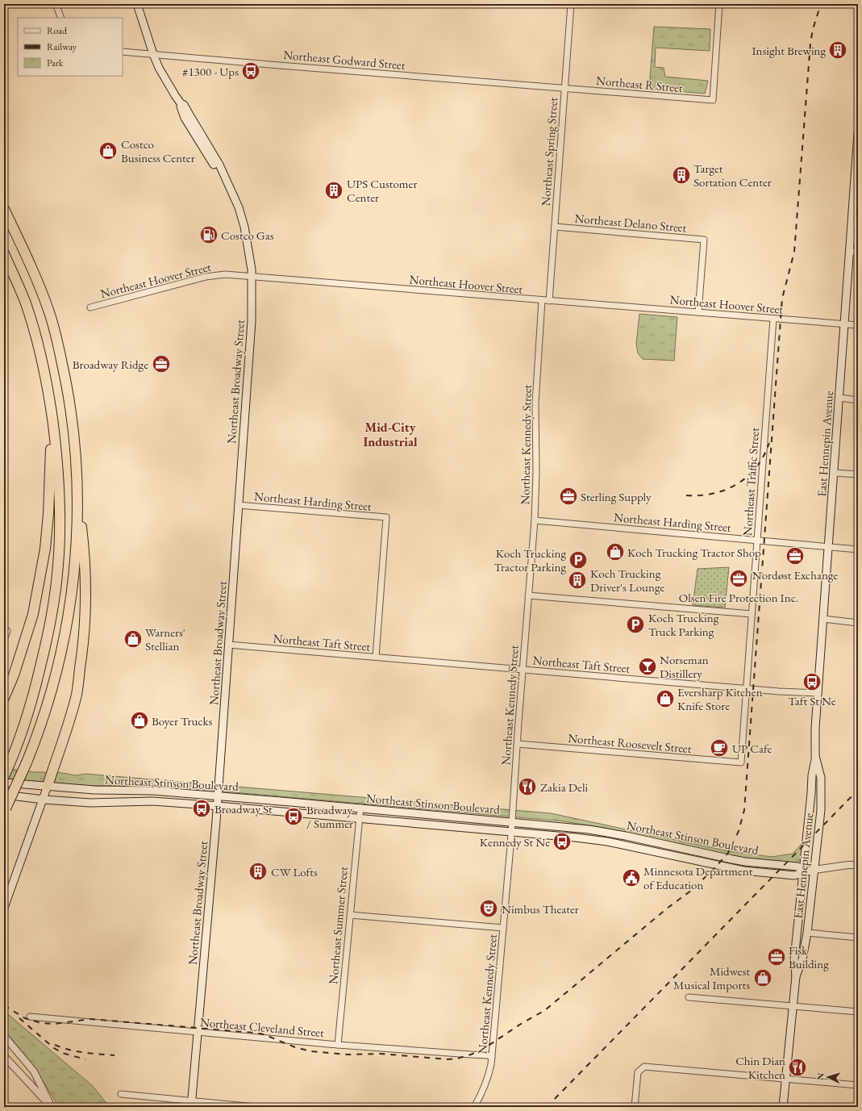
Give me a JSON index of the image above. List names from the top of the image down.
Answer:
{
  "streets": {
    "main road": ["Northeast Broadway Street", "East Hennepin Avenue", "Northeast Stinson Boulevard"],
    "street": [
      "Northeast Godward Street",
      "Northeast R Street",
      "Northeast Spring Street",
      "Northeast Delano Street",
      "Northeast Hoover Street",
      "Northeast Kennedy Street",
      "Northeast Traffic Street",
      "Northeast Harding Street",
      "Northeast Taft Street",
      "Northeast Roosevelt Street",
      "Northeast Summer Street",
      "Northeast Cleveland Street"
    ]
  },
  "crossings": [
    ["Northeast Godward Street", "Northeast R Street"],
    ["Northeast Godward Street", "Northeast Spring Street"],
    ["Northeast Godward Street", "Northeast Broadway Street"],
    ["Northeast R Street", "Northeast Spring Street"],
    ["Northeast Spring Street", "Northeast Delano Street"],
    ["Northeast Spring Street", "Northeast Hoover Street"],
    ["Northeast Delano Street", "Northeast Hoover Street"],
    ["Northeast Hoover Street", "Northeast Broadway Street"],
    ["Northeast Hoover Street", "East Hennepin Avenue"],
    ["Northeast Hoover Street", "Northeast Kennedy Street"],
    ["Northeast Hoover Street", "Northeast Traffic Street"],
    ["Northeast Broadway Street", "Northeast Harding Street"],
    ["Northeast Broadway Street", "Northeast Taft Street"],
    ["Northeast Broadway Street", "Northeast Stinson Boulevard"],
    ["Northeast Broadway Street", "Northeast Cleveland Street"],
    ["East Hennepin Avenue", "Northeast Harding Street"],
    ["East Hennepin Avenue", "Northeast Taft Street"],
    ["East Hennepin Avenue", "Northeast Stinson Boulevard"],
    ["Northeast Kennedy Street", "Northeast Harding Street"],
    ["Northeast Kennedy Street", "Northeast Taft Street"],
    ["Northeast Kennedy Street", "Northeast Roosevelt Street"],
    ["Northeast Kennedy Street", "Northeast Stinson Boulevard"],
    ["Northeast Kennedy Street", "Northeast Cleveland Street"],
    ["Northeast Traffic Street", "Northeast Harding Street"],
    ["Northeast Traffic Street", "Northeast Taft Street"],
    ["Northeast Traffic Street", "Northeast Roosevelt Street"],
    ["Northeast Harding Street", "Northeast Taft Street"],
    ["Northeast Stinson Boulevard", "Northeast Summer Street"],
    ["Northeast Summer Street", "Northeast Cleveland Street"]
  ],
  "districts": ["Mid-City Industrial"],
  "places": {
    "building": [
      "Insight Brewing",
      "Target Sortation Center",
      "UPS Customer Center",
      "Koch Trucking Driver's Lounge",
      "CW Lofts"
    ],
    "bus stop": [
      "#1300 - Ups",
      "Taft St Ne",
      "Broadway St",
      "Broadway / Summer",
      "Kennedy St Ne"
    ],
    "shop": [
      "Costco Business Center",
      "Koch Trucking Tractor Shop",
      "Warners' Stellian",
      "Eversharp Kitchen Knife Store",
      "Boyer Trucks",
      "Midwest Musical Imports"
    ],
    "fuel station": ["Costco Gas"],
    "office": [
      "Broadway Ridge",
      "Sterling Supply",
      "Nordøst Exchange",
      "Olsen Fire Protection Inc.",
      "Fisk Building"
    ],
    "parking": ["Koch Trucking Tractor Parking", "Koch Trucking Truck Parking"],
    "bar": ["Norseman Distillery"],
    "cafe": ["UP Cafe"],
    "restaurant": ["Zakia Deli", "Chin Dian Kitchen"],
    "public building": ["Minnesota Department of Education"],
    "theatre": ["Nimbus Theater"]
  },
  "legend": ["Road", "Railway", "Park"],
  "north": "left"
}
